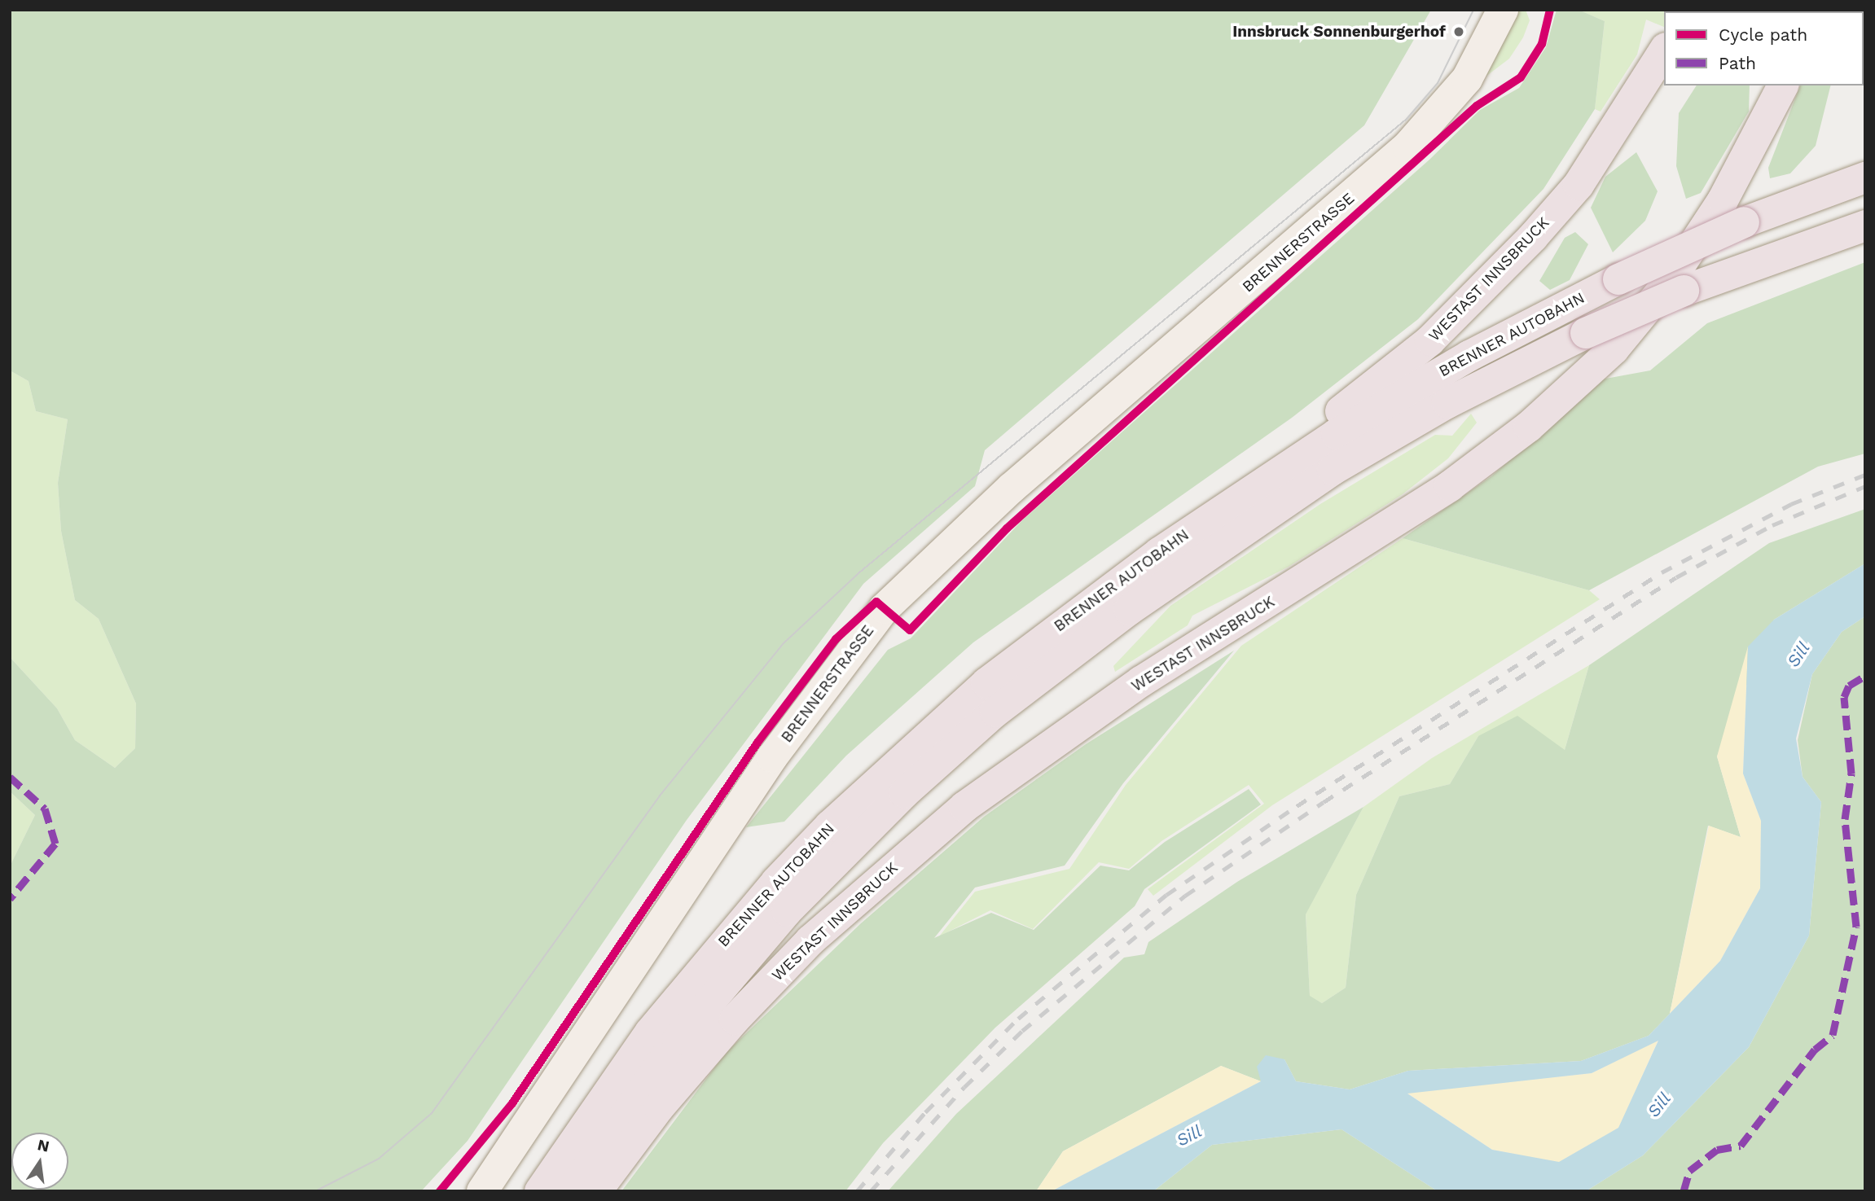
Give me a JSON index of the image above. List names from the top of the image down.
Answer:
{
  "streets": {
    "highway": ["WESTAST INNSBRUCK", "BRENNER AUTOBAHN"],
    "main road": ["BRENNERSTRASSE"]
  },
  "crossings": [
    ["WESTAST INNSBRUCK", "BRENNER AUTOBAHN"]
  ],
  "water": ["Sill"],
  "places": ["Innsbruck Sonnenburgerhof"],
  "legend": ["Cycle path", "Path"],
  "north": "top"
}
